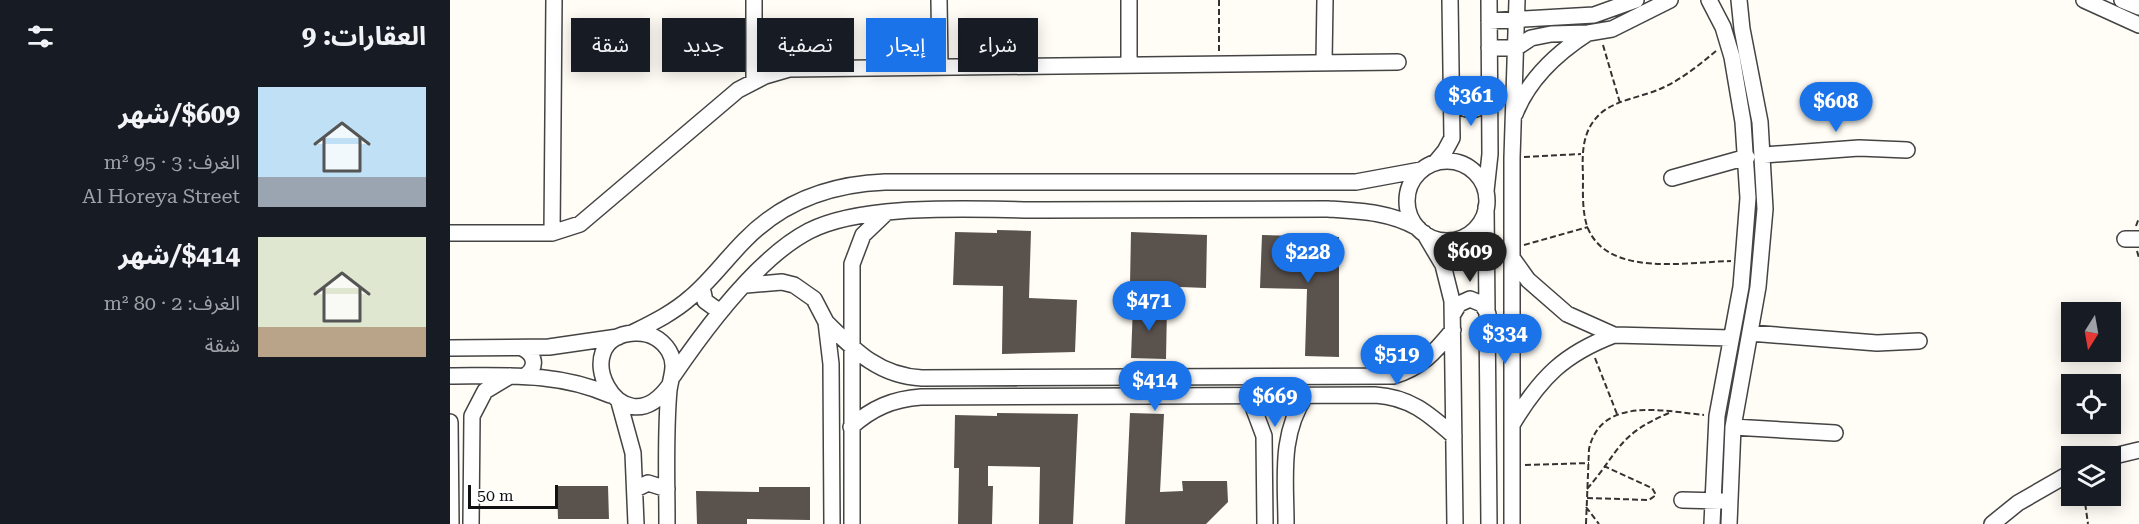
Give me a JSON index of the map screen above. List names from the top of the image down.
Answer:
{
  "scale_bar": "50 m",
  "north": "bottom",
  "page": {
    "heading": "العقارات: 9",
    "chip": [
      "شراء",
      "إيجار",
      "تصفية",
      "جديد",
      "شقة"
    ],
    "list": [
      {
        "name": "$609/شهر",
        "note": "الغرف: 3 · 95 m² · Al Horeya Street"
      },
      {
        "name": "$414/شهر",
        "note": "الغرف: 2 · 80 m² · شقة"
      }
    ],
    "price": [
      "$361",
      "$608",
      "$609",
      "$228",
      "$471",
      "$334",
      "$519",
      "$414",
      "$669"
    ],
    "scale": "50 m"
  }
}
